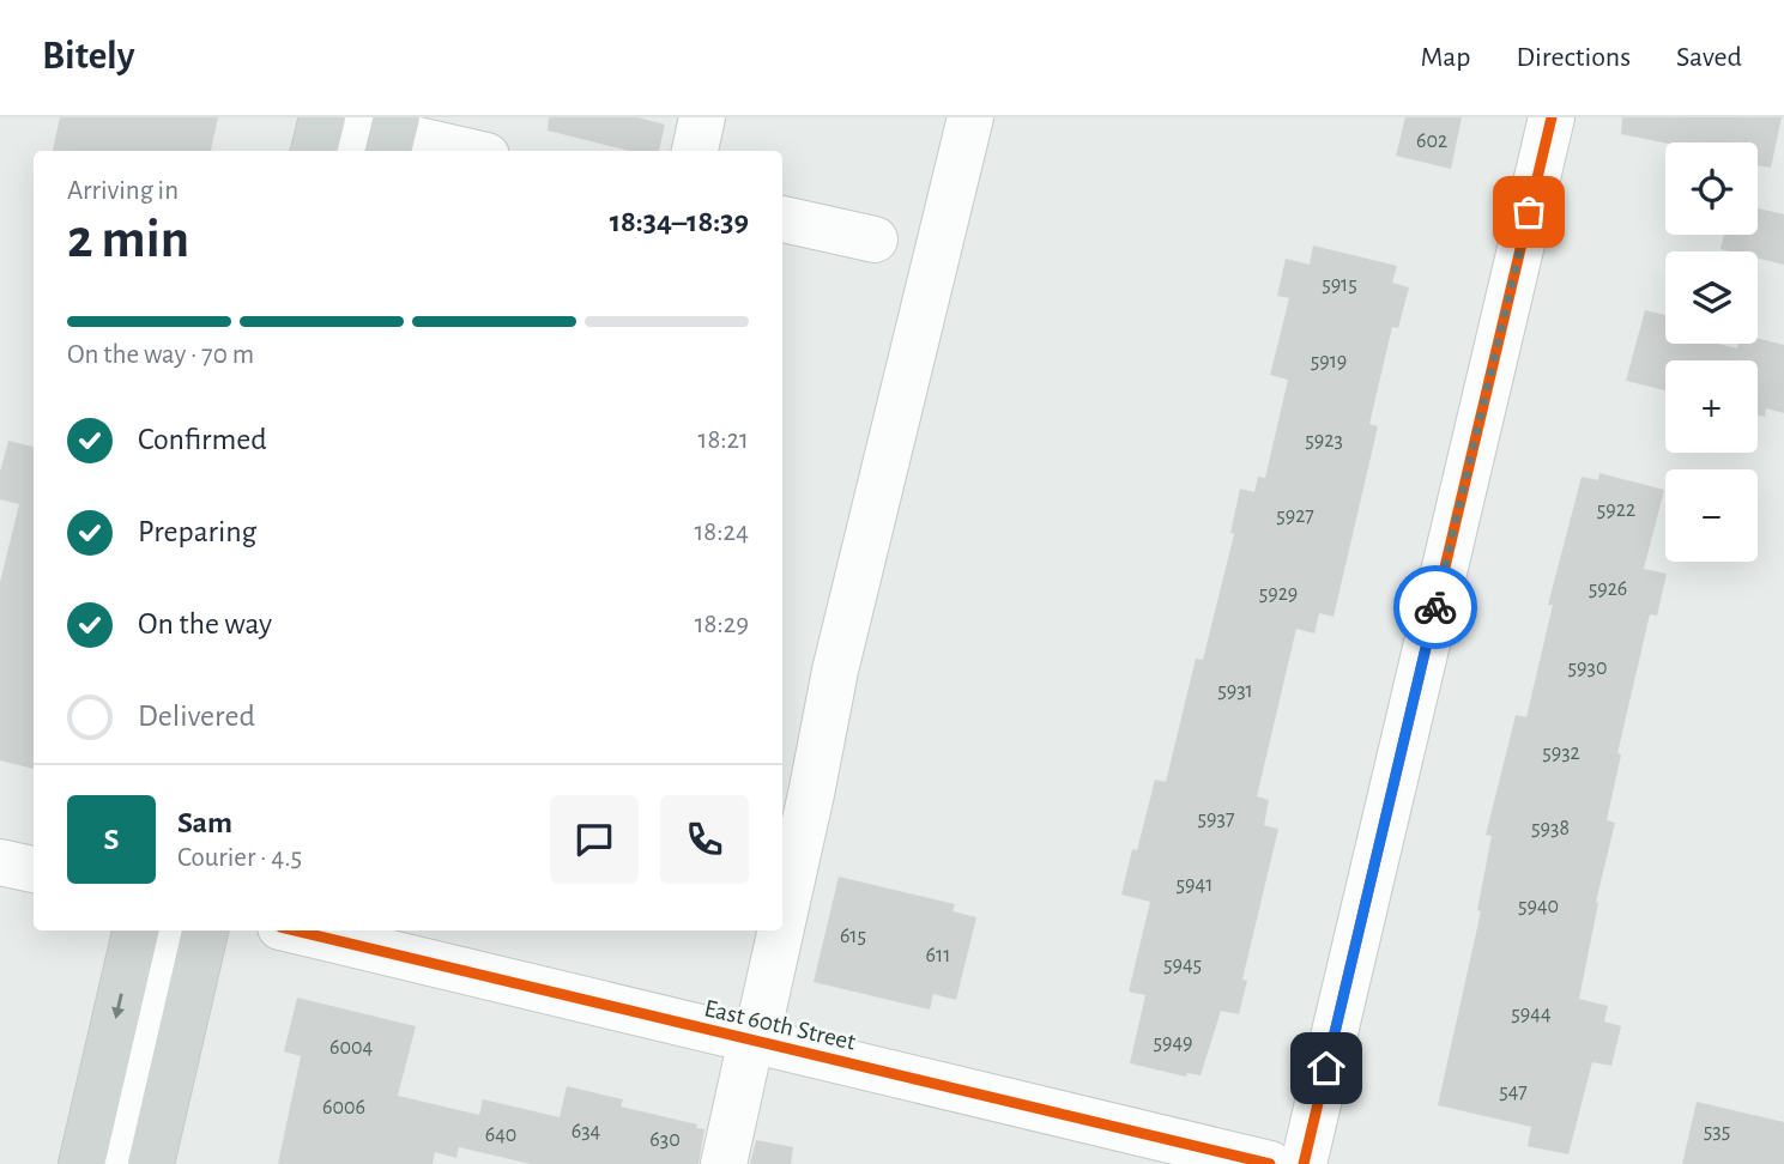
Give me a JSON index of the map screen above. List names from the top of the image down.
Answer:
{
  "streets": {
    "street": ["East 60th Street"]
  },
  "house_numbers": [
    "602",
    "5915",
    "5919",
    "5923",
    "5922",
    "5927",
    "5926",
    "5929",
    "5930",
    "5931",
    "5932",
    "5937",
    "5938",
    "5941",
    "5940",
    "615",
    "611",
    "5945",
    "5944",
    "5949",
    "6004",
    "547",
    "6006",
    "634",
    "535",
    "640",
    "630"
  ],
  "page": {
    "header": "Bitely",
    "nav": ["Map", "Directions", "Saved"],
    "map_buttons": ["+", "−"],
    "heading": ["2 min", "Arriving in", "18:34–18:39"],
    "panel": ["Sam", "Courier · 4.5"],
    "bar": "On the way · 70 m",
    "list": [
      ["Confirmed", "18:21"],
      ["Preparing", "18:24"],
      ["On the way", "18:29"],
      "Delivered"
    ],
    "round": "S"
  }
}
